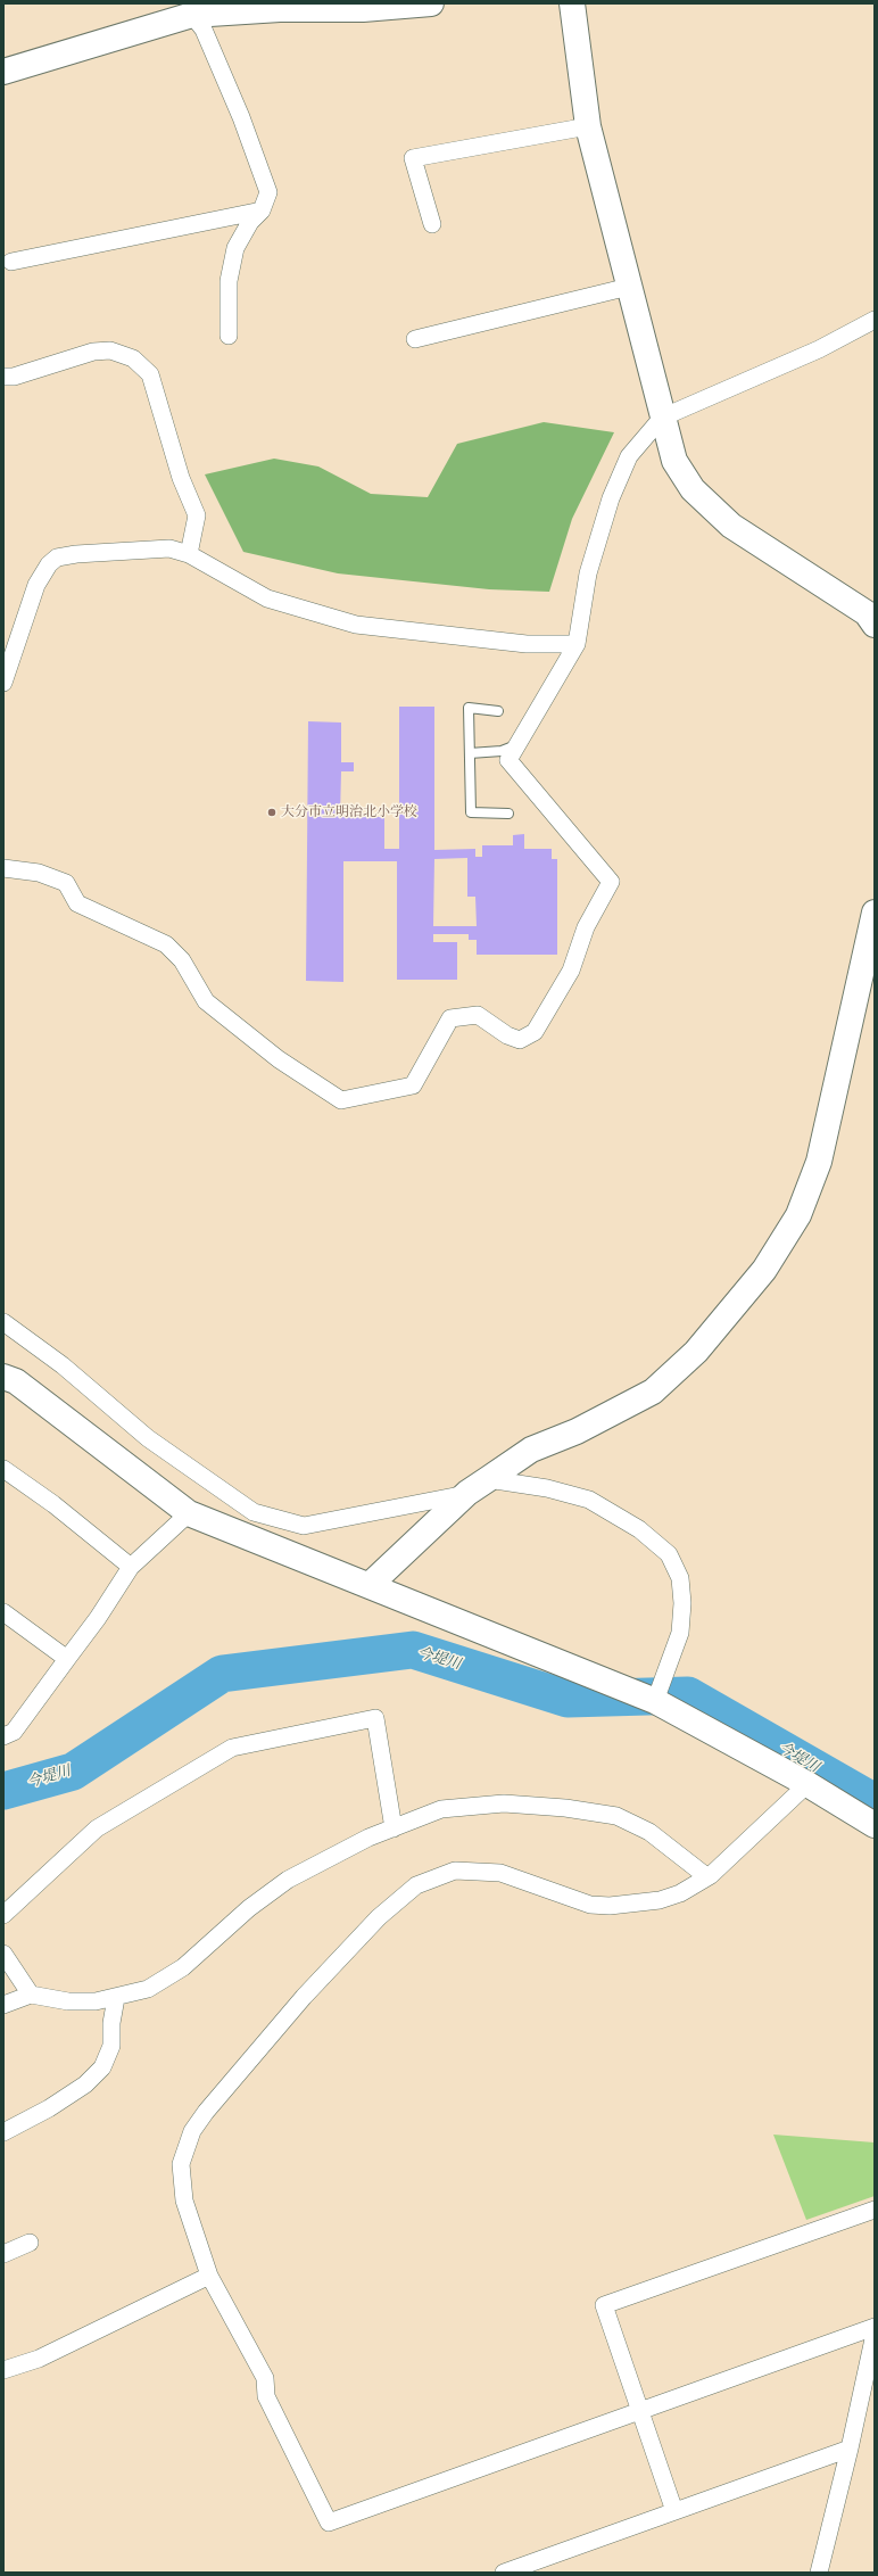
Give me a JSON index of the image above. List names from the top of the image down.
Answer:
{
  "water": ["今堤川"],
  "places": ["大分市立明治北小学校"]
}
